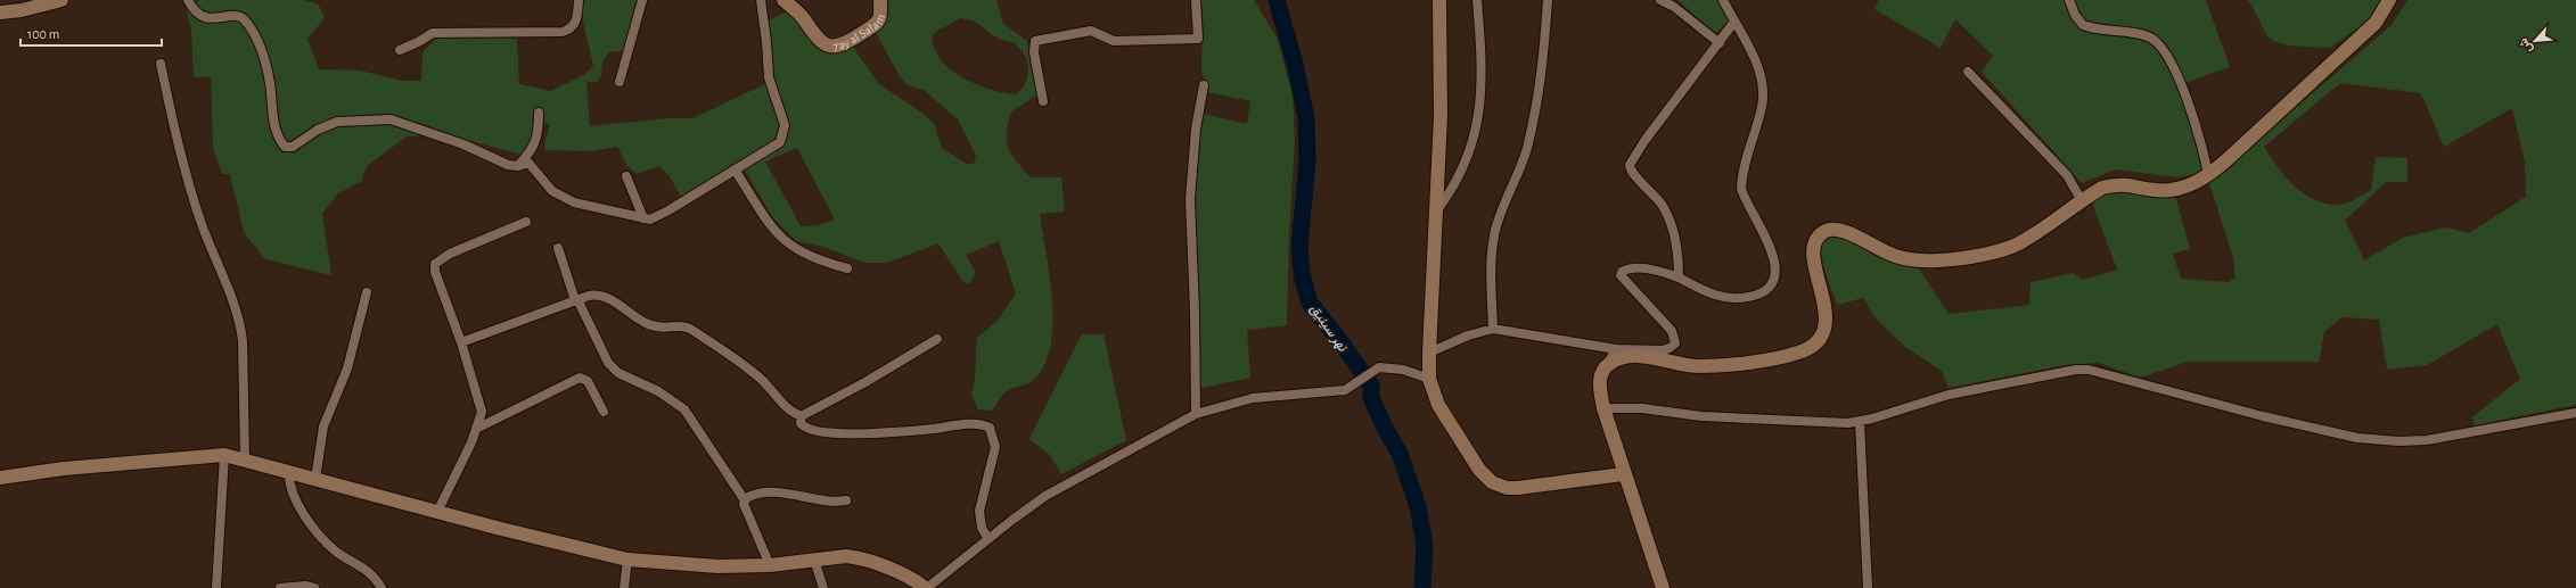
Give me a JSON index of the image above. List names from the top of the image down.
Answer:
{
  "streets": {
    "street": ["7ay al Salam"]
  },
  "water": ["نهر سينيق"],
  "scale_bar": "100 m",
  "north": "bottom left"
}
